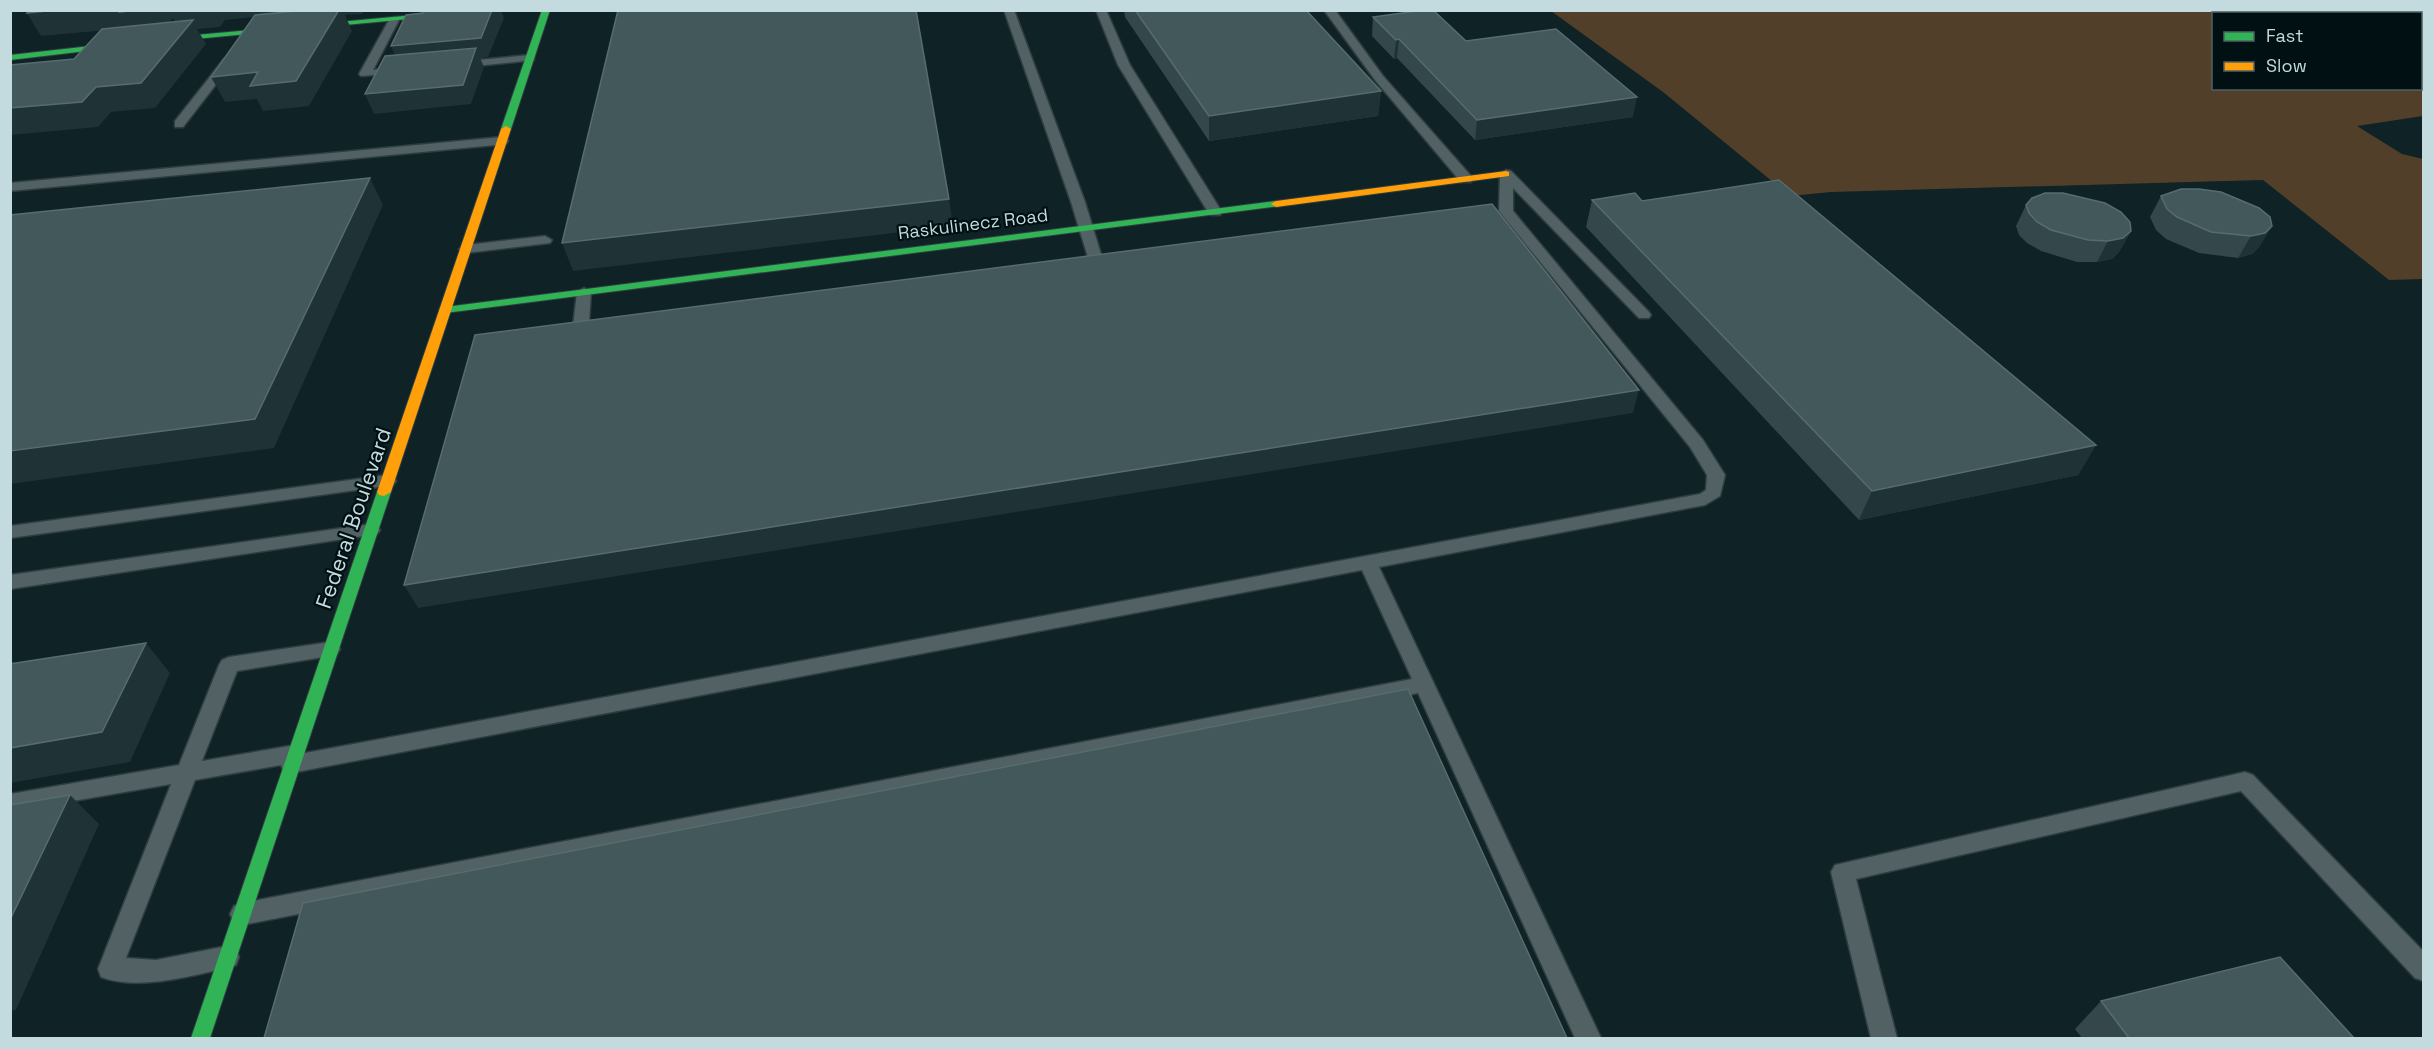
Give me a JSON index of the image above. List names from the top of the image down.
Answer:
{
  "streets": {
    "street": ["Raskulinecz Road", "Federal Boulevard"]
  },
  "crossings": [
    ["Raskulinecz Road", "Federal Boulevard"]
  ],
  "legend": ["Fast", "Slow"]
}
